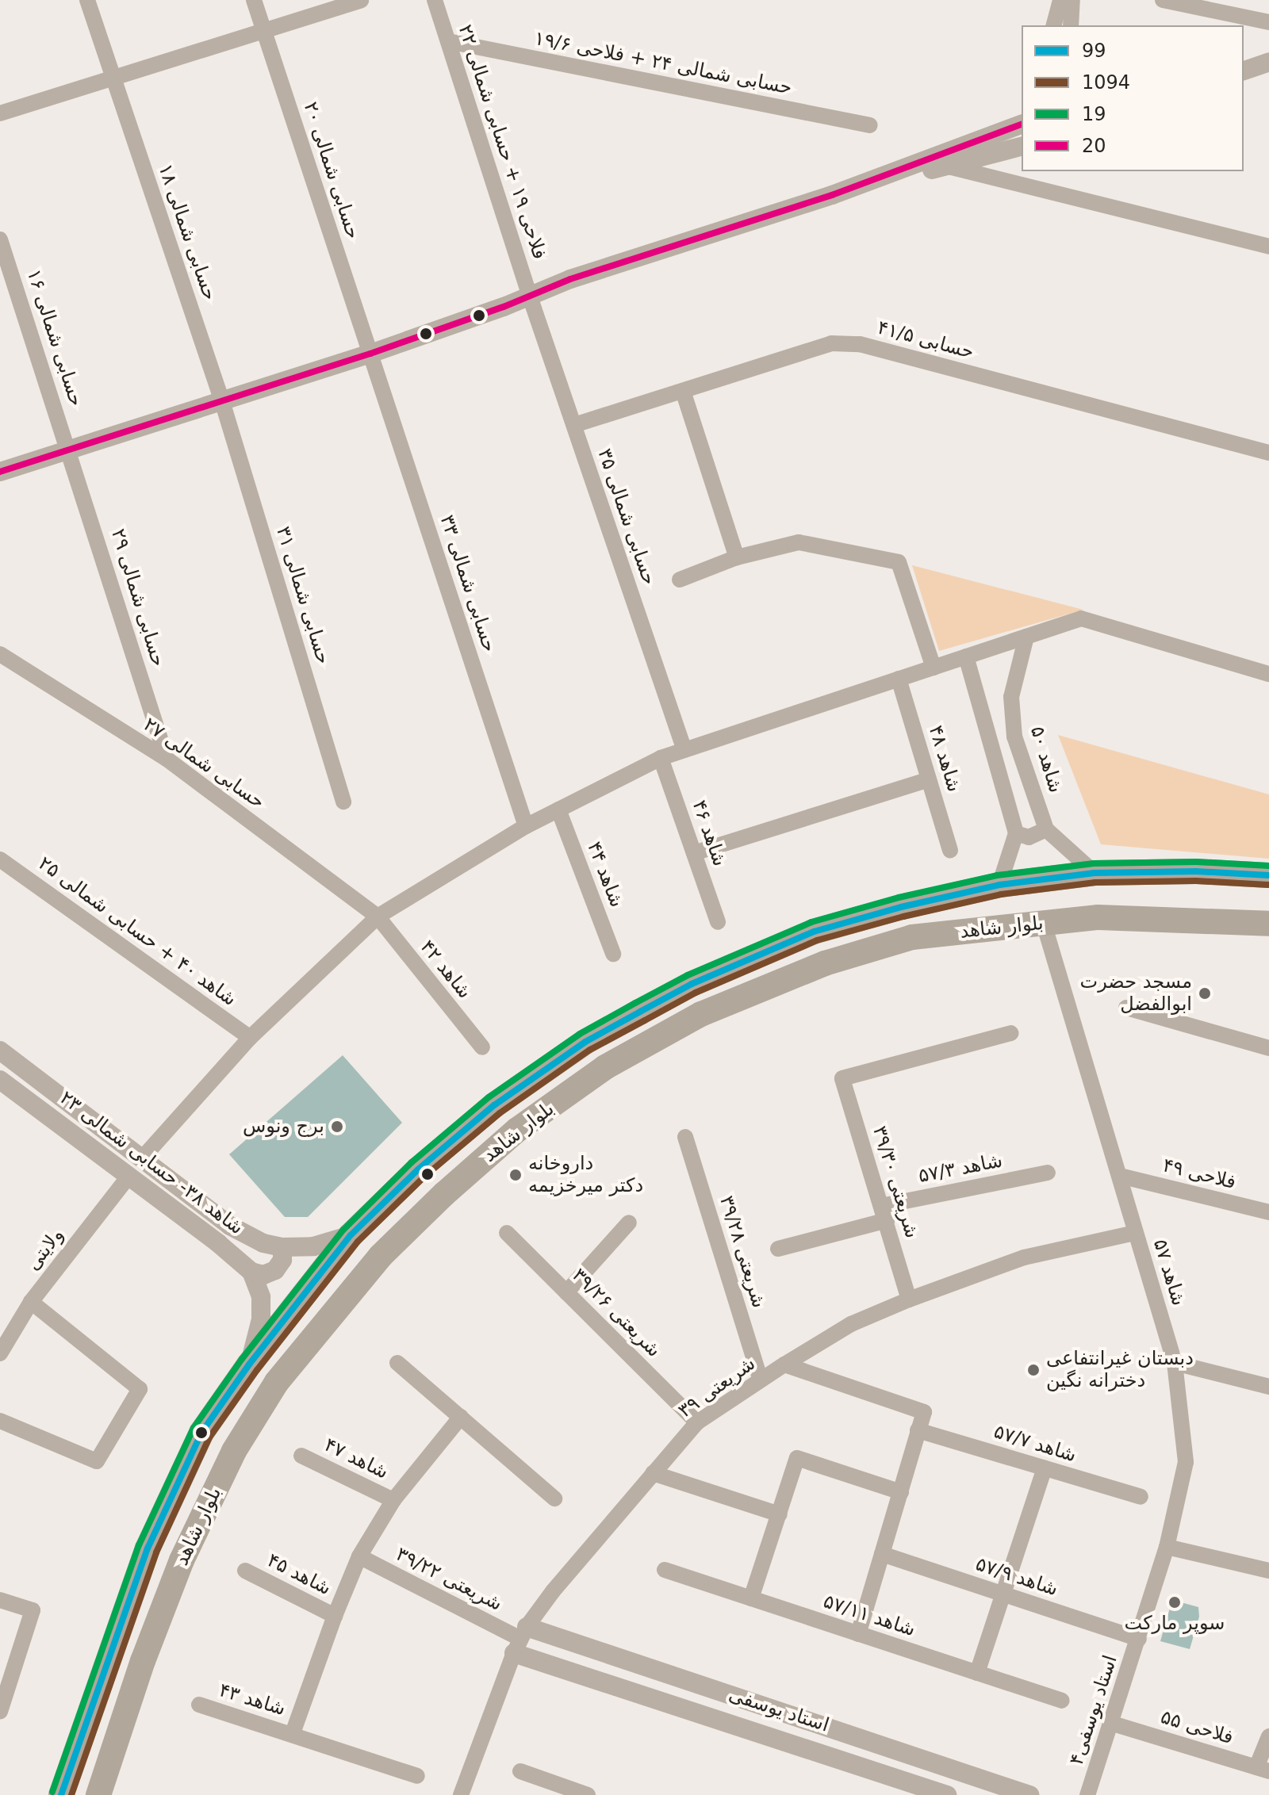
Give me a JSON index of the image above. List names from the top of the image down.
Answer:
{
  "streets": {
    "main road": ["بلوار شاهد"],
    "street": [
      "حسابی شمالی ۲۴ + فلاحی ۱۹/۶",
      "فلاحی ۱۹ + حسابی شمالی ۲۲",
      "حسابی شمالی ۲۰",
      "حسابی شمالی ۱۸",
      "حسابی شمالی ۱۶",
      "حسابی ۴۱/۵",
      "حسابی شمالی ۳۵",
      "حسابی شمالی ۳۳",
      "حسابی شمالی ۳۱",
      "حسابی شمالی ۲۹",
      "شاهد ۴۸",
      "شاهد ۵۰",
      "حسابی شمالی ۲۷",
      "شاهد ۴۶",
      "شاهد ۴۴",
      "شاهد ۴۰ + حسابی شمالی ۲۵",
      "شاهد ۴۲",
      "شاهد ۳۸- حسابی شمالی ۲۳",
      "شاهد ۵۷/۳",
      "فلاحی ۴۹",
      "شریعتی ۳۹/۳۰",
      "ولایتی",
      "شریعتی ۳۹/۲۸",
      "شاهد ۵۷",
      "شریعتی ۳۹/۲۶",
      "شریعتی ۳۹",
      "شاهد ۵۷/۷",
      "شاهد ۴۷",
      "شاهد ۴۵",
      "شاهد ۵۷/۹",
      "شریعتی ۳۹/۲۲",
      "شاهد ۵۷/۱۱",
      "شاهد ۴۳",
      "استاد یوسفی",
      "استاد یوسفی۴",
      "فلاحی ۵۵"
    ]
  },
  "crossings": [
    ["حسابی شمالی ۲۴ + فلاحی ۱۹/۶", "فلاحی ۱۹ + حسابی شمالی ۲۲"],
    ["فلاحی ۱۹ + حسابی شمالی ۲۲", "حسابی شمالی ۳۵"],
    ["حسابی شمالی ۲۰", "حسابی شمالی ۳۳"],
    ["حسابی شمالی ۱۸", "حسابی شمالی ۳۱"],
    ["حسابی شمالی ۱۶", "حسابی شمالی ۲۹"],
    ["حسابی ۴۱/۵", "حسابی شمالی ۳۵"],
    ["حسابی شمالی ۲۹", "حسابی شمالی ۲۷"],
    ["شاهد ۵۰", "بلوار شاهد"],
    ["حسابی شمالی ۲۷", "شاهد ۴۲"],
    ["بلوار شاهد", "شاهد ۳۸- حسابی شمالی ۲۳"],
    ["بلوار شاهد", "شاهد ۵۷"],
    ["شاهد ۳۸- حسابی شمالی ۲۳", "ولایتی"],
    ["شاهد ۵۷/۳", "شریعتی ۳۹/۳۰"],
    ["فلاحی ۴۹", "شاهد ۵۷"],
    ["شریعتی ۳۹/۳۰", "شریعتی ۳۹"],
    ["شریعتی ۳۹/۲۸", "شریعتی ۳۹"],
    ["شاهد ۵۷", "شریعتی ۳۹"],
    ["شاهد ۵۷", "شاهد ۵۷/۹"],
    ["شاهد ۵۷", "استاد یوسفی۴"],
    ["شریعتی ۳۹/۲۶", "شریعتی ۳۹"],
    ["شریعتی ۳۹", "شریعتی ۳۹/۲۲"],
    ["شریعتی ۳۹", "استاد یوسفی"],
    ["شاهد ۵۷/۹", "استاد یوسفی۴"],
    ["شریعتی ۳۹/۲۲", "استاد یوسفی"],
    ["استاد یوسفی۴", "فلاحی ۵۵"]
  ],
  "places": [
    "مسجد حضرت ابوالفضل",
    "برج ونوس",
    "داروخانه دکتر میرخزیمه",
    "دبستان غیرانتفاعی دخترانه نگین",
    "سوپر مارکت"
  ],
  "lines": [
    "transit line 20",
    "transit line 19",
    "transit line 99",
    "transit line 1094"
  ],
  "legend": [
    "99",
    "1094",
    "19",
    "20"
  ]
}
